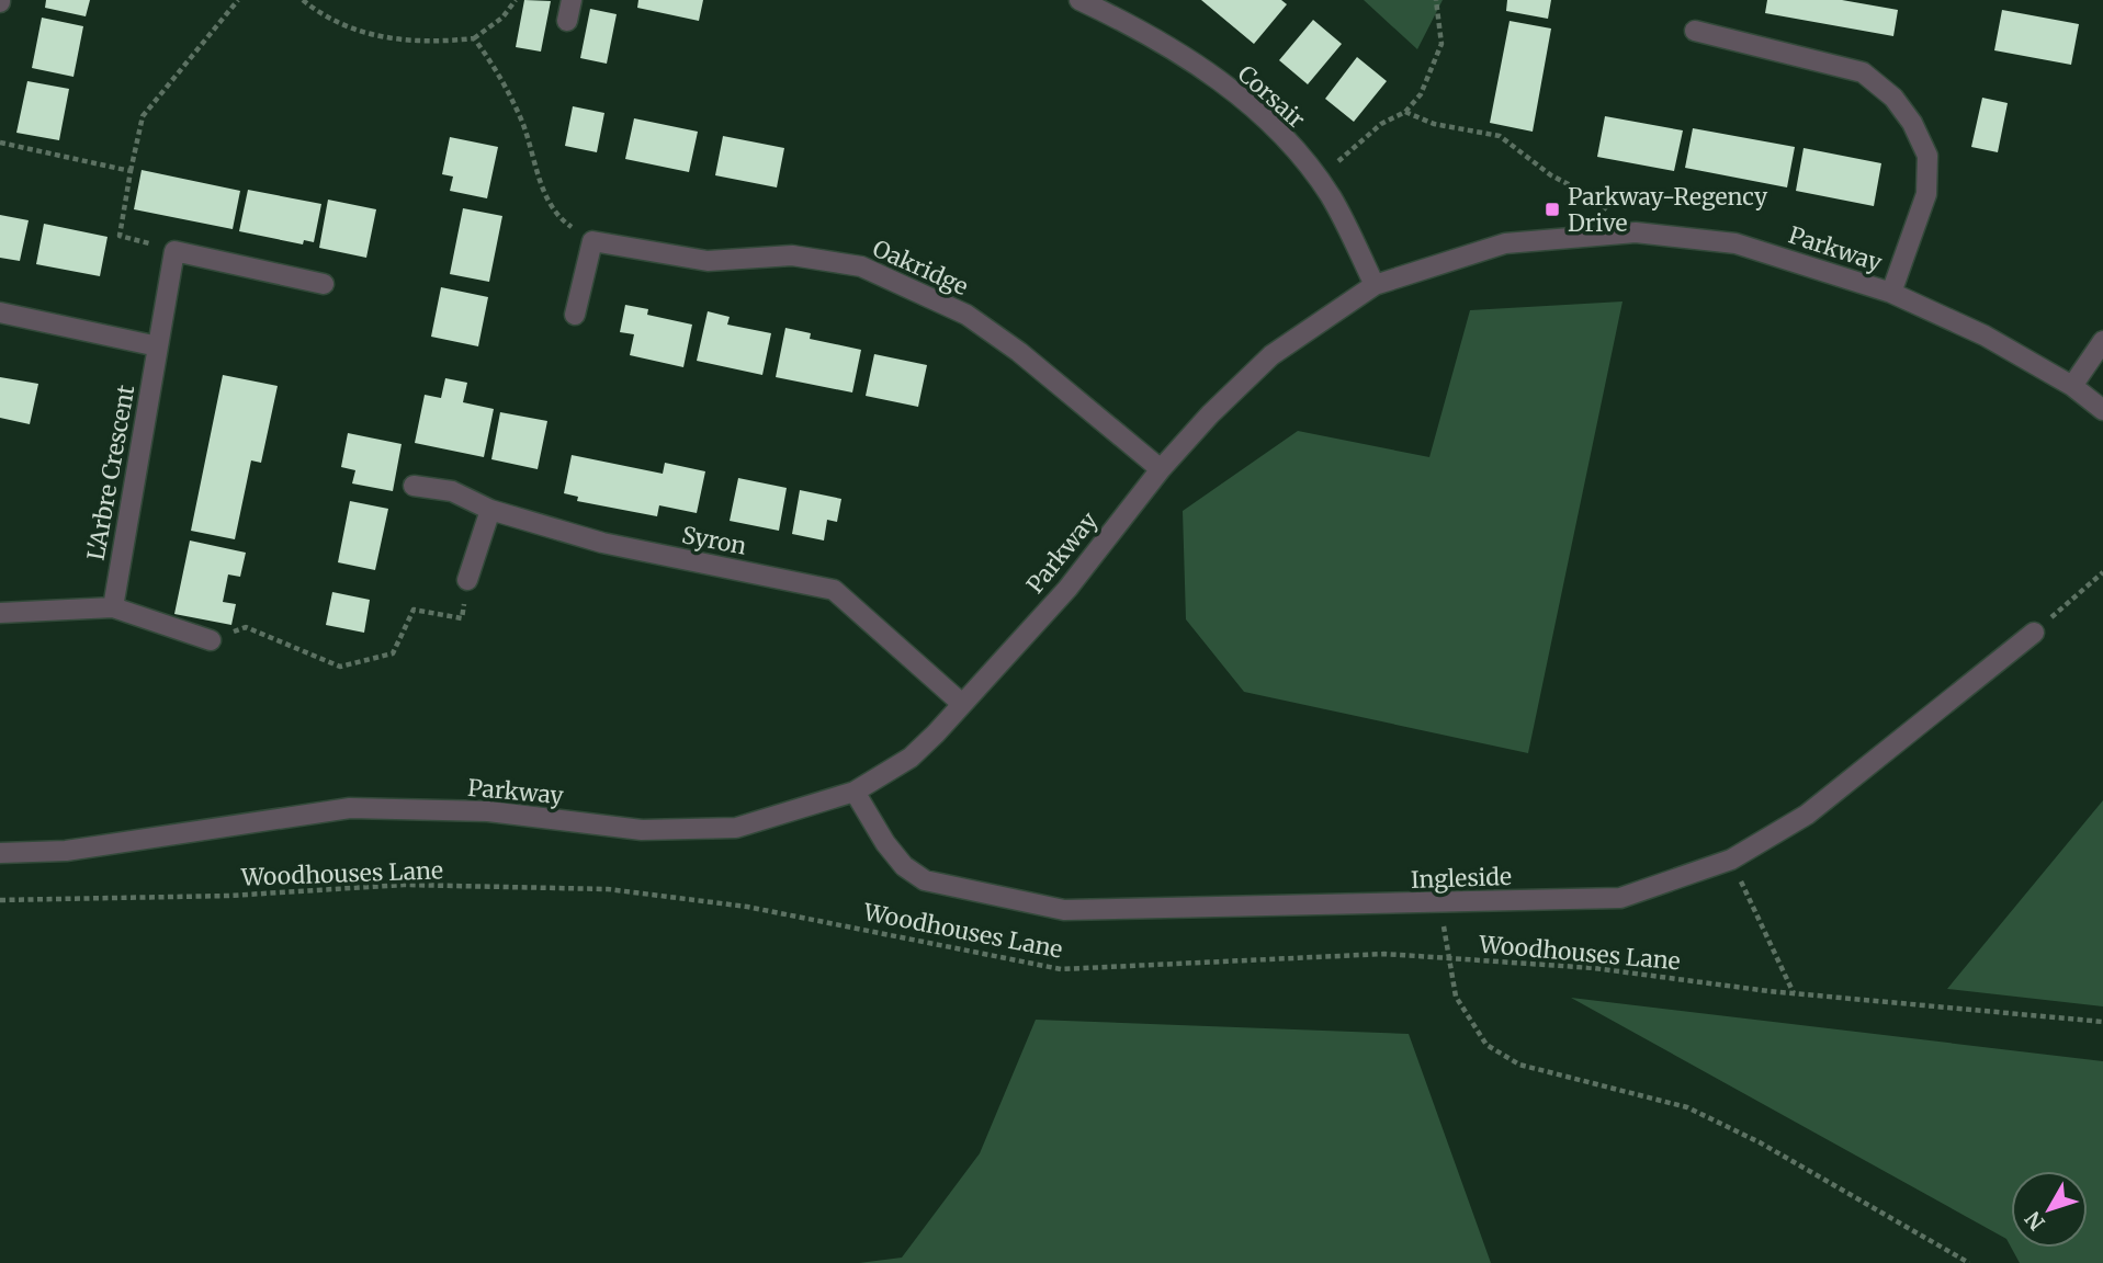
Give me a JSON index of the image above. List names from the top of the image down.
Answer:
{
  "streets": {
    "street": [
      "Corsair",
      "Parkway",
      "Oakridge",
      "L'Arbre Crescent",
      "Syron",
      "Ingleside"
    ],
    "path": ["Woodhouses Lane"]
  },
  "crossings": [
    ["Corsair", "Parkway"],
    ["Parkway", "Oakridge"],
    ["Parkway", "Syron"],
    ["Parkway", "Ingleside"]
  ],
  "places": {
    "transit": ["Parkway-Regency Drive"]
  },
  "north": "bottom left"
}
